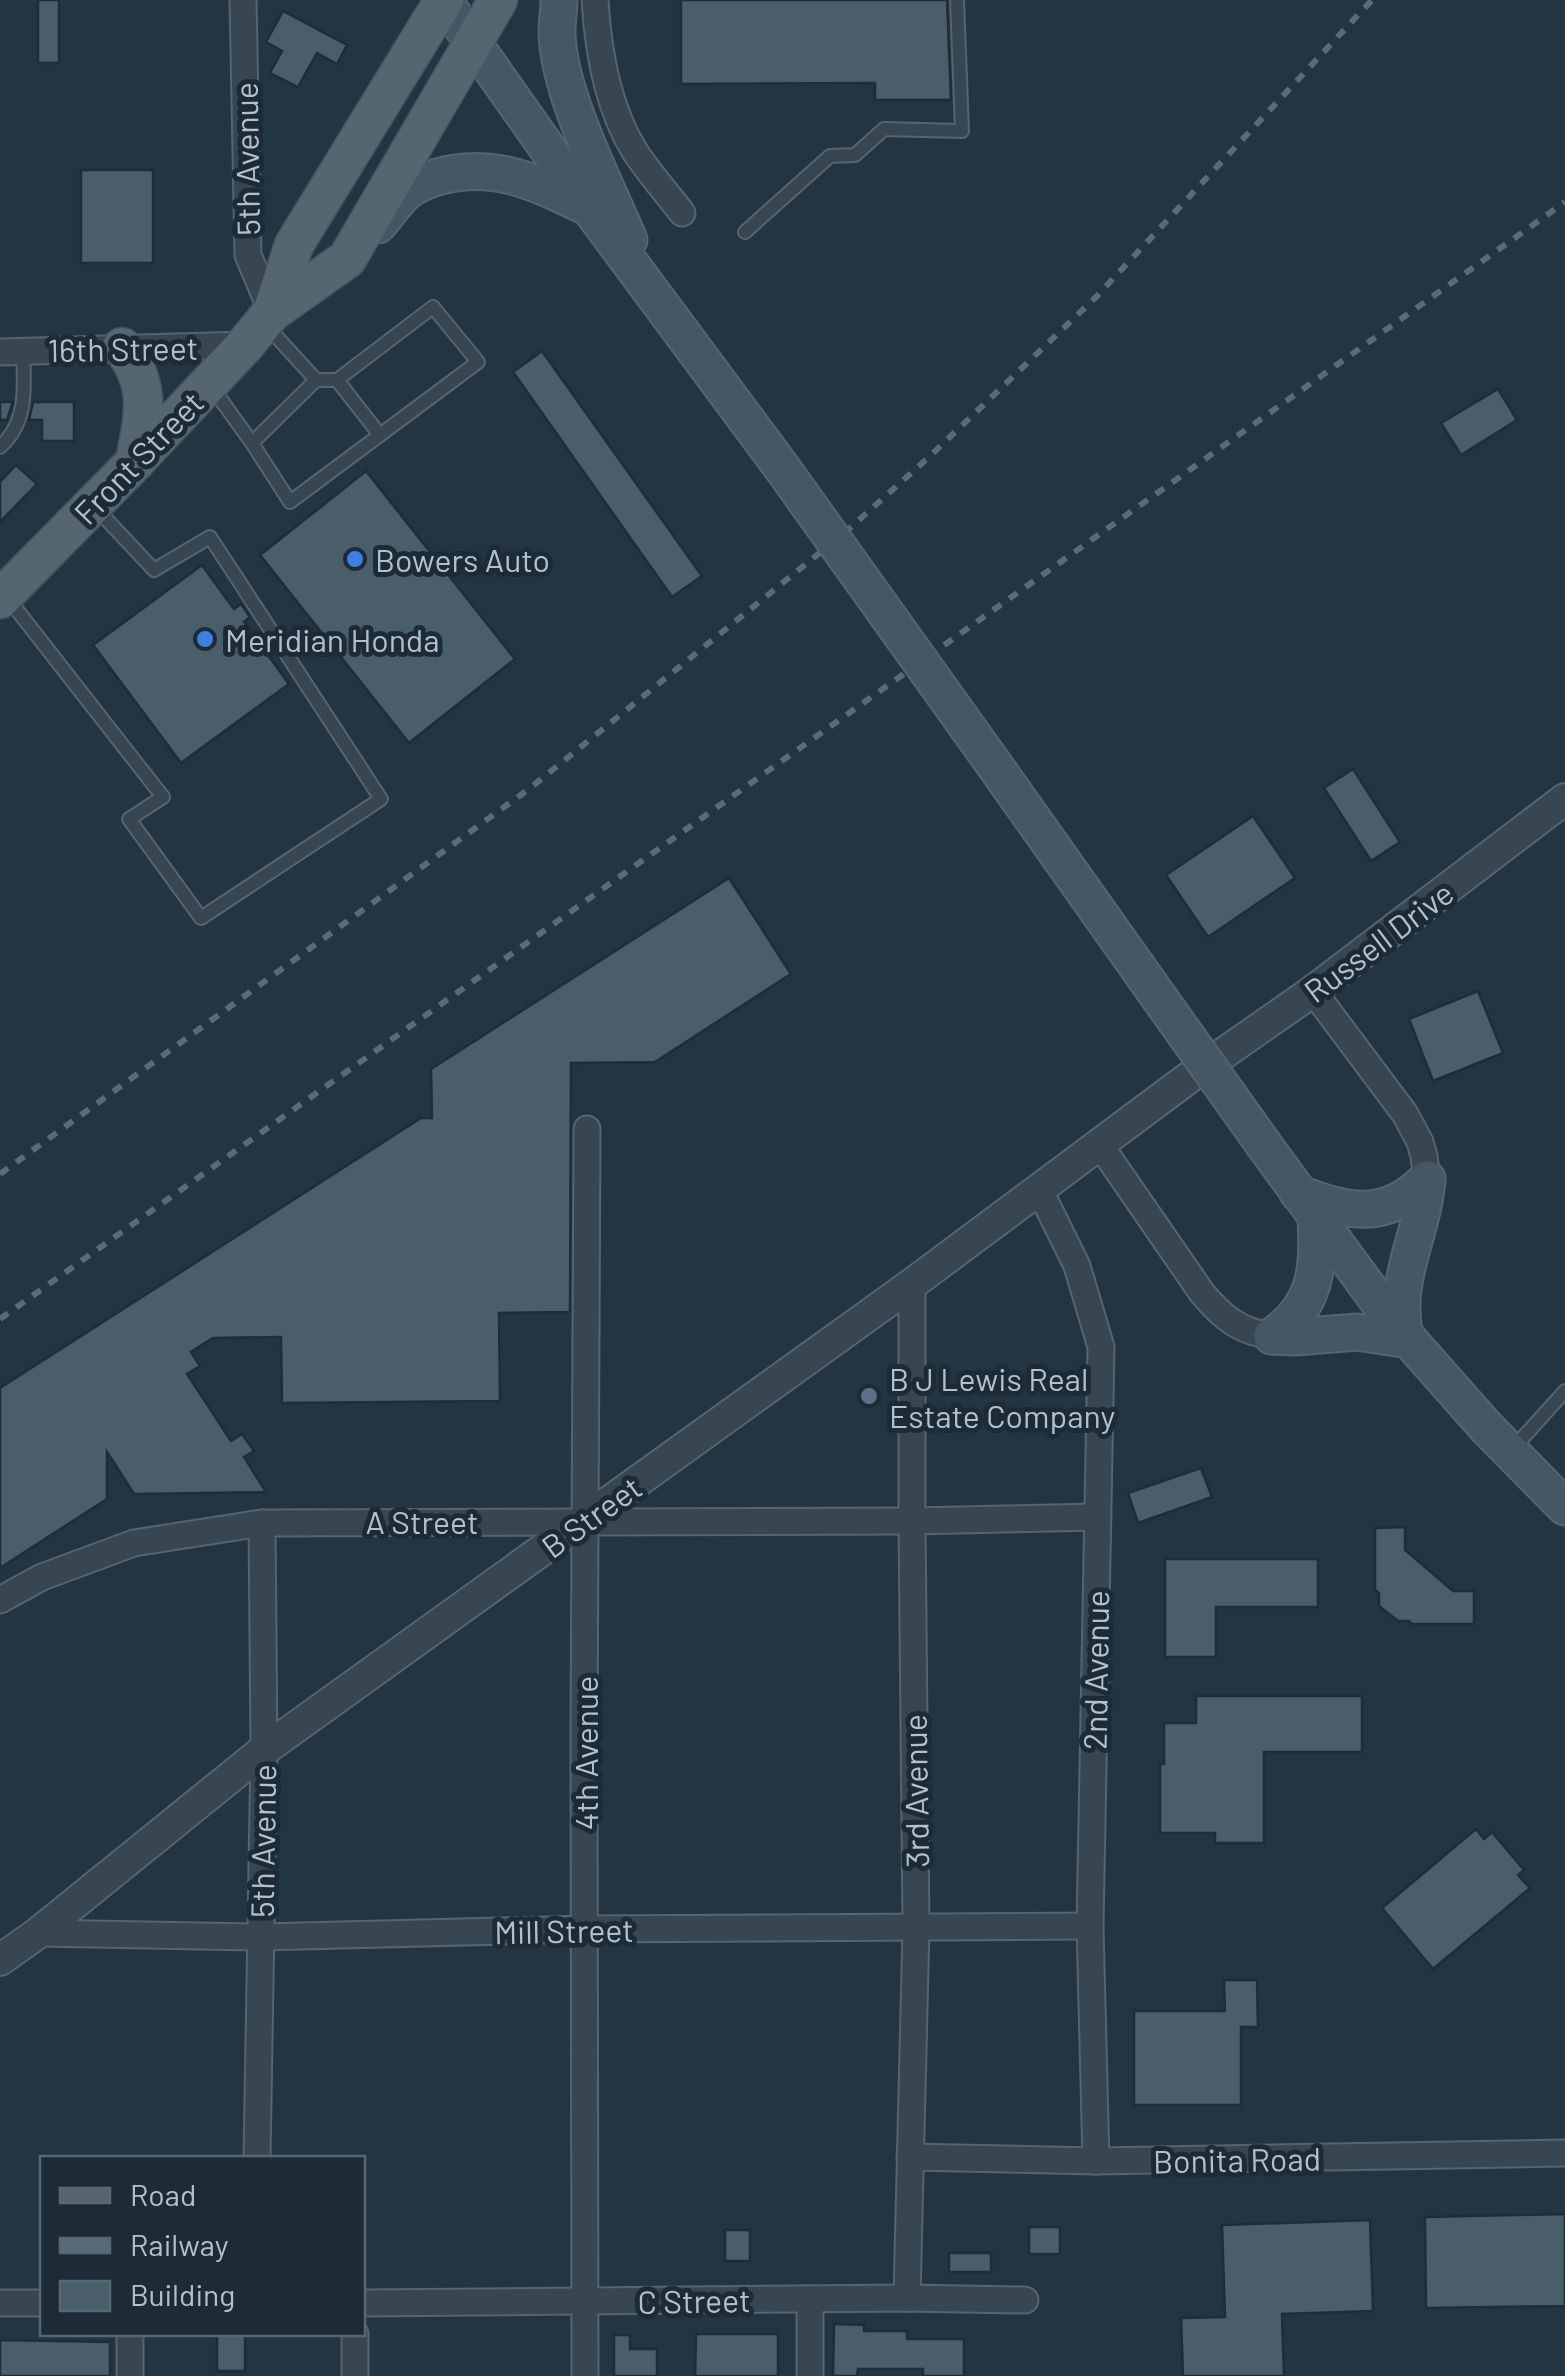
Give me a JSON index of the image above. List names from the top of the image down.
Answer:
{
  "streets": {
    "main road": ["Front Street"],
    "street": [
      "5th Avenue",
      "16th Street",
      "Russell Drive",
      "B Street",
      "A Street",
      "2nd Avenue",
      "4th Avenue",
      "3rd Avenue",
      "Mill Street",
      "Bonita Road",
      "C Street"
    ]
  },
  "crossings": [
    ["5th Avenue", "16th Street"],
    ["5th Avenue", "Front Street"],
    ["5th Avenue", "B Street"],
    ["5th Avenue", "A Street"],
    ["5th Avenue", "Mill Street"],
    ["16th Street", "Front Street"],
    ["Russell Drive", "B Street"],
    ["B Street", "A Street"],
    ["B Street", "2nd Avenue"],
    ["B Street", "4th Avenue"],
    ["B Street", "3rd Avenue"],
    ["B Street", "Mill Street"],
    ["A Street", "2nd Avenue"],
    ["A Street", "4th Avenue"],
    ["A Street", "3rd Avenue"],
    ["2nd Avenue", "Mill Street"],
    ["2nd Avenue", "Bonita Road"],
    ["4th Avenue", "Mill Street"],
    ["4th Avenue", "C Street"],
    ["3rd Avenue", "Mill Street"],
    ["3rd Avenue", "Bonita Road"],
    ["3rd Avenue", "C Street"]
  ],
  "places": ["Bowers Auto", "Meridian Honda", "B J Lewis Real Estate Company"],
  "legend": ["Road", "Railway", "Building"]
}
